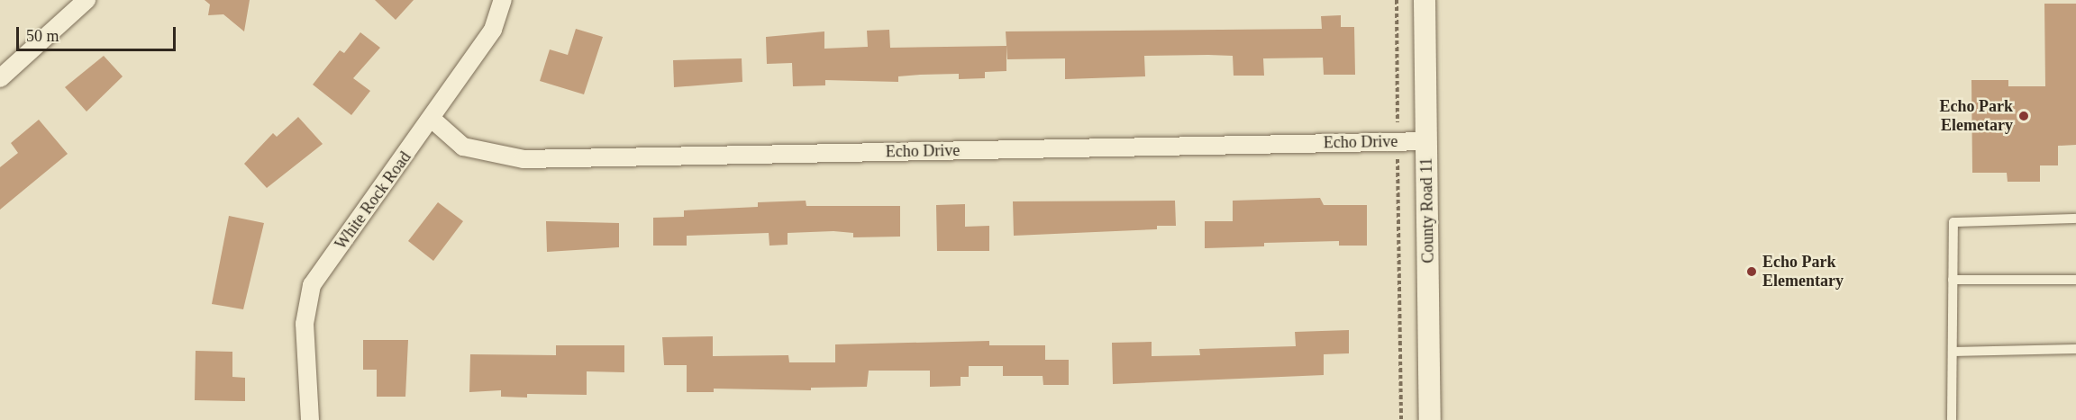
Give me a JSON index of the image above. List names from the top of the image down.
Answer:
{
  "streets": {
    "street": ["Echo Drive", "White Rock Road", "County Road 11"]
  },
  "crossings": [
    ["Echo Drive", "White Rock Road"],
    ["Echo Drive", "County Road 11"]
  ],
  "places": ["Echo Park Elemetary", "Echo Park Elementary"],
  "scale_bar": "50 m"
}
